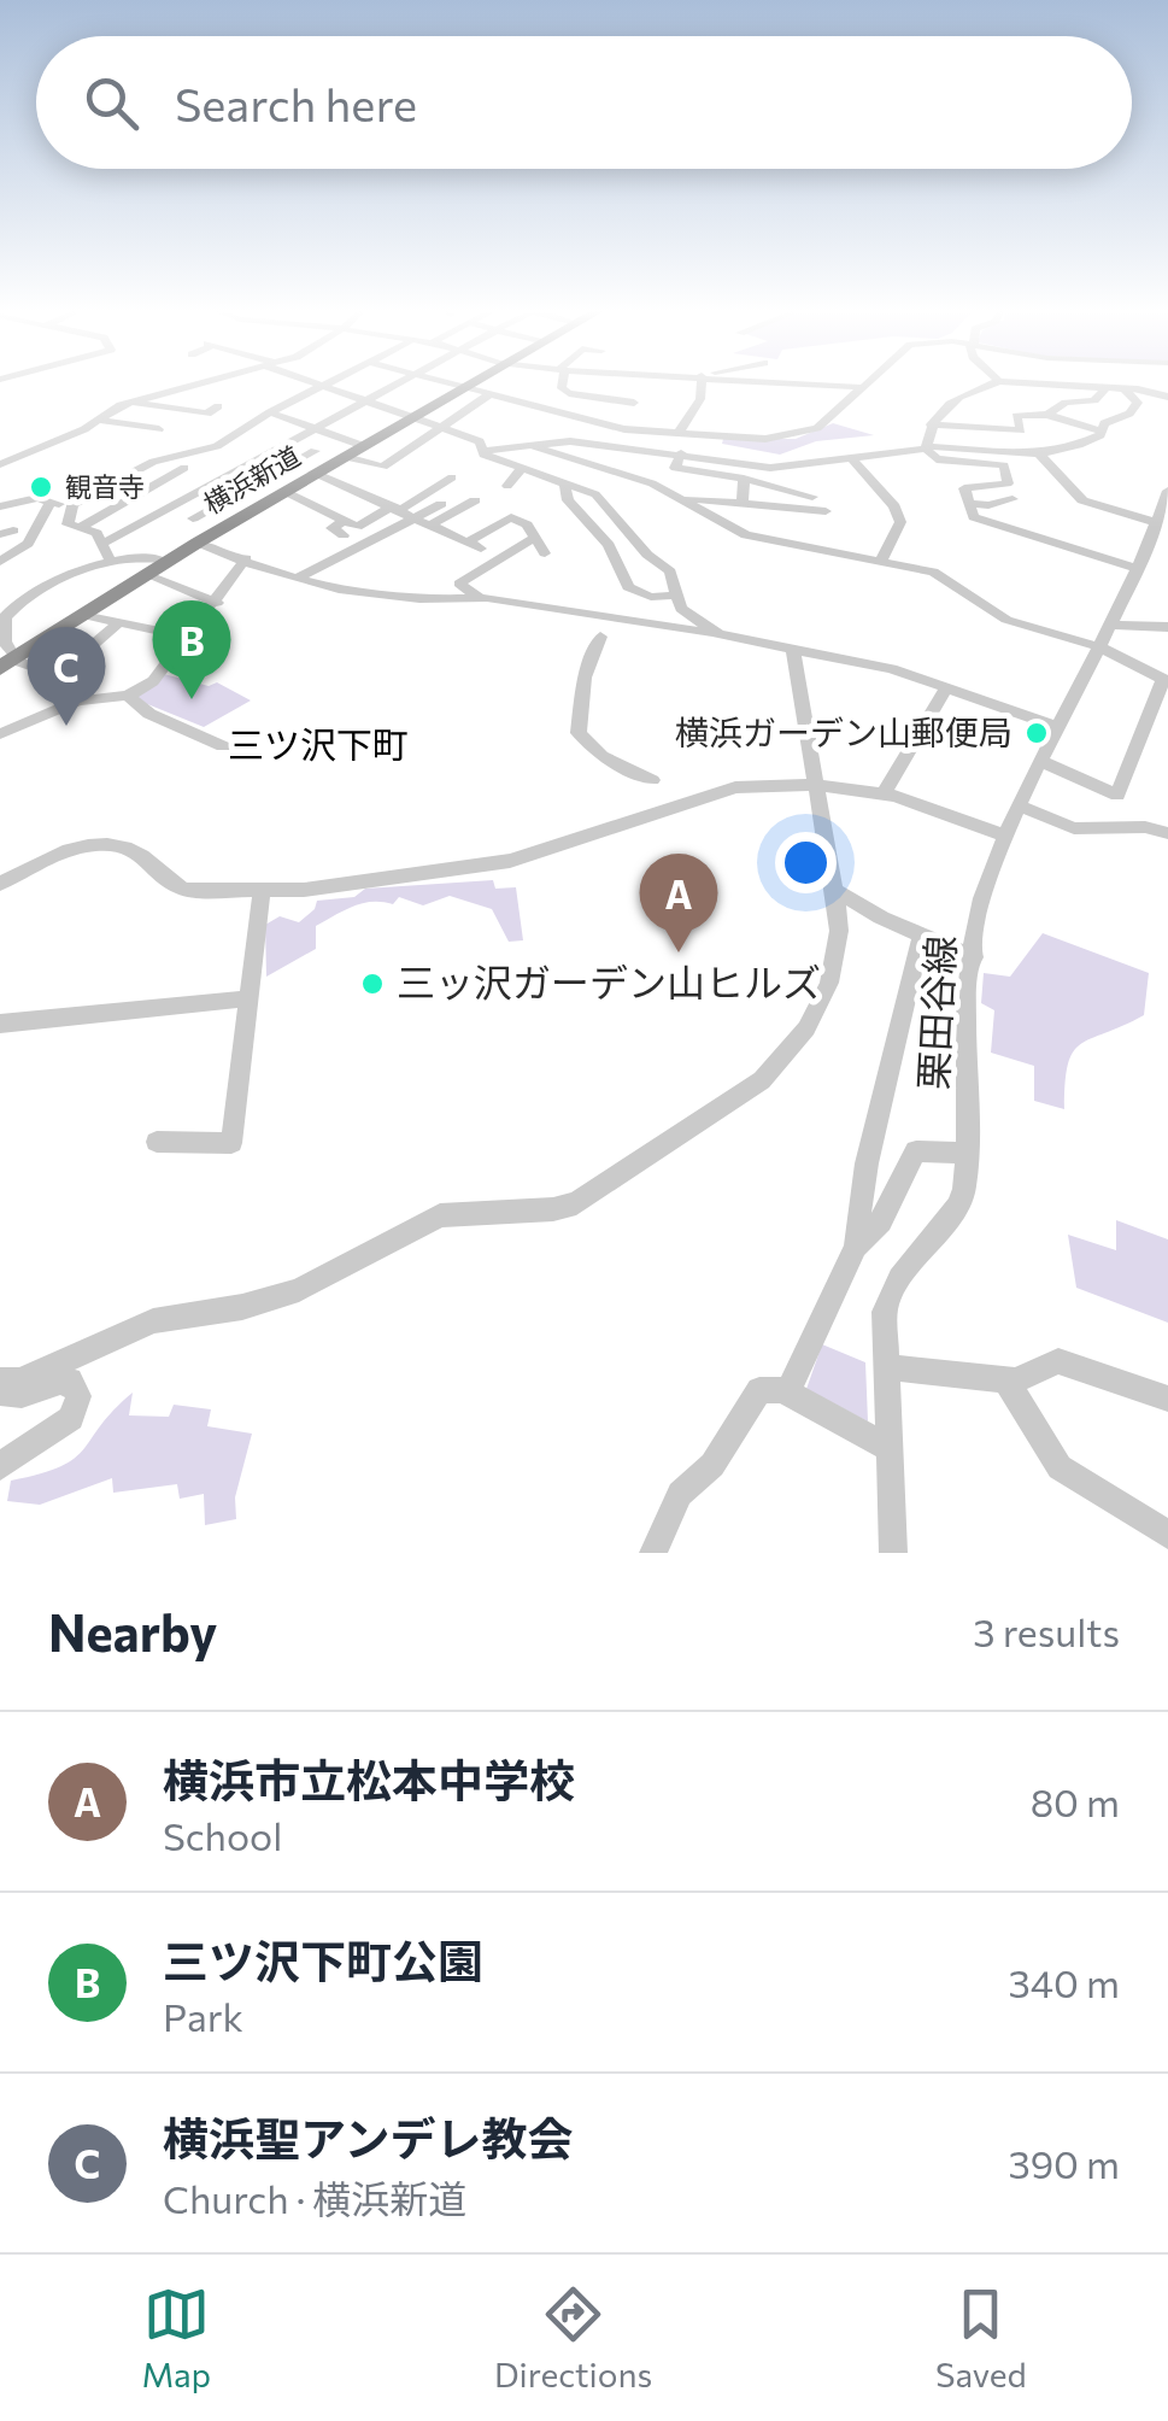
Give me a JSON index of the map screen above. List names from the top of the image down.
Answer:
{
  "streets": {
    "highway": ["横浜新道"],
    "street": ["栗田谷線"]
  },
  "districts": ["三ツ沢下町"],
  "places": ["観音寺", "横浜ガーデン山郵便局", "三ッ沢ガーデン山ヒルズ"],
  "page": {
    "search": "Search here",
    "pins": ["B", "C", "A"],
    "heading": ["Nearby", "3 results"],
    "list": [
      {
        "mark": "A",
        "name": "横浜市立松本中学校",
        "note": "School",
        "value": "80 m"
      },
      {
        "mark": "B",
        "name": "三ツ沢下町公園",
        "note": "Park",
        "value": "340 m"
      },
      {
        "mark": "C",
        "name": "横浜聖アンデレ教会",
        "note": "Church · 横浜新道",
        "value": "390 m"
      }
    ],
    "nav": ["Map", "Directions", "Saved"]
  }
}
